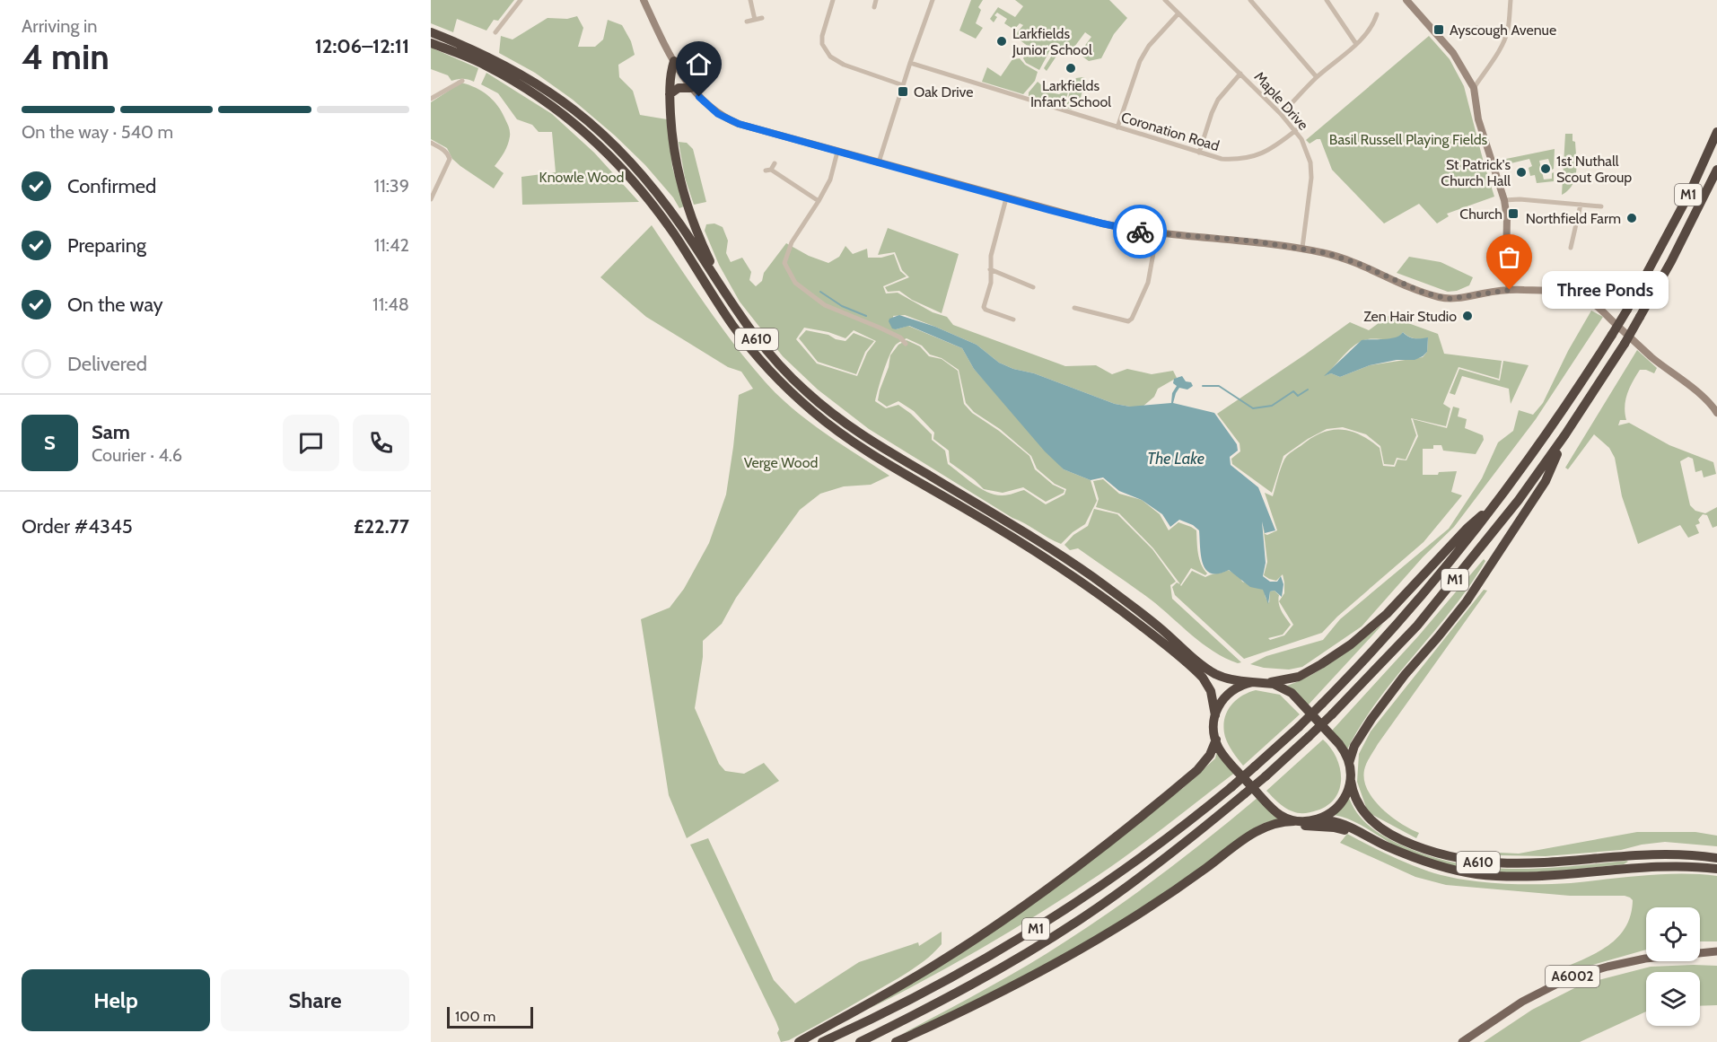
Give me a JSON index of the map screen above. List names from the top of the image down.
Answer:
{
  "streets": {
    "highway": ["M1", "A610"],
    "main road": ["A6002"],
    "street": ["Maple Drive", "Coronation Road"]
  },
  "crossings": [
    ["Maple Drive", "Coronation Road"],
    ["M1", "A610"]
  ],
  "water": ["The Lake"],
  "parks": ["Basil Russell Playing Fields", "Knowle Wood", "Verge Wood"],
  "places": {
    "transit": ["Ayscough Avenue", "Oak Drive", "Church"],
    "other": [
      "Larkfields Junior School",
      "Larkfields Infant School",
      "1st Nuthall Scout Group",
      "St Patrick's Church Hall",
      "Northfield Farm",
      "Three Ponds",
      "Zen Hair Studio"
    ]
  },
  "scale_bar": "100 m",
  "page": {
    "heading": ["4 min", "Arriving in", "12:06–12:11"],
    "panel": [
      "Sam",
      "Courier · 4.6",
      "Order #4345",
      "£22.77"
    ],
    "bar": "On the way · 540 m",
    "list": [
      ["Confirmed", "11:39"],
      ["Preparing", "11:42"],
      ["On the way", "11:48"],
      "Delivered"
    ],
    "bubble": "Three Ponds",
    "round": "S",
    "buttons": ["Help", "Share"],
    "scale": "100 m"
  }
}
